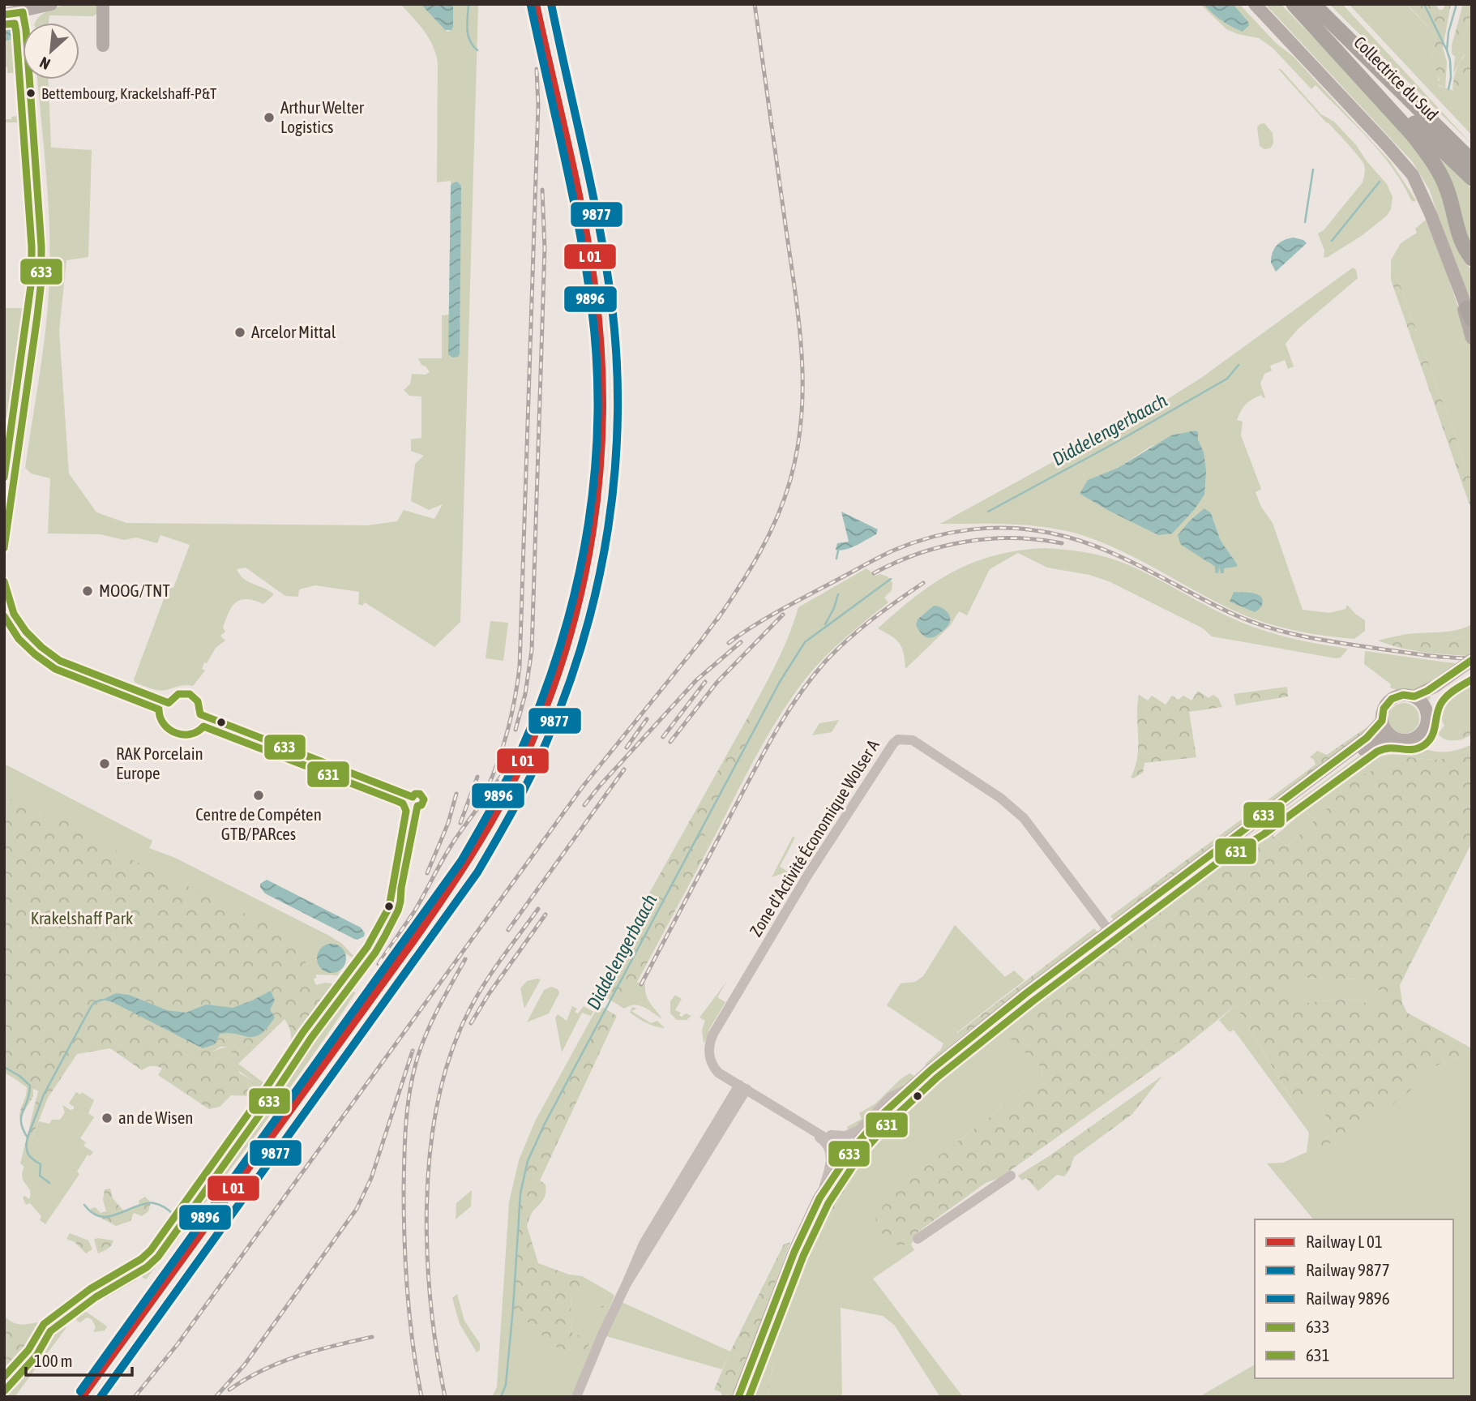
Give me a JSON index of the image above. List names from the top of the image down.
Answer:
{
  "streets": {
    "highway": ["Collectrice du Sud"],
    "street": ["Zone d'Activité Économique Wolser A"]
  },
  "water": ["Diddelengerbaach"],
  "parks": ["Krakelshaff Park"],
  "places": [
    "Bettembourg, Krackelshaff-P&T",
    "Arthur Welter Logistics",
    "Arcelor Mittal",
    "MOOG/TNT",
    "RAK Porcelain Europe",
    "Centre de Compéten GTB/PARces",
    "an de Wisen"
  ],
  "lines": [
    "rail line 9877",
    "rail line 9896",
    "transit line 633",
    "transit line 631"
  ],
  "legend": [
    "Railway L 01",
    "Railway 9877",
    "Railway 9896",
    "633",
    "631"
  ],
  "scale_bar": "100 m",
  "north": "bottom left"
}
